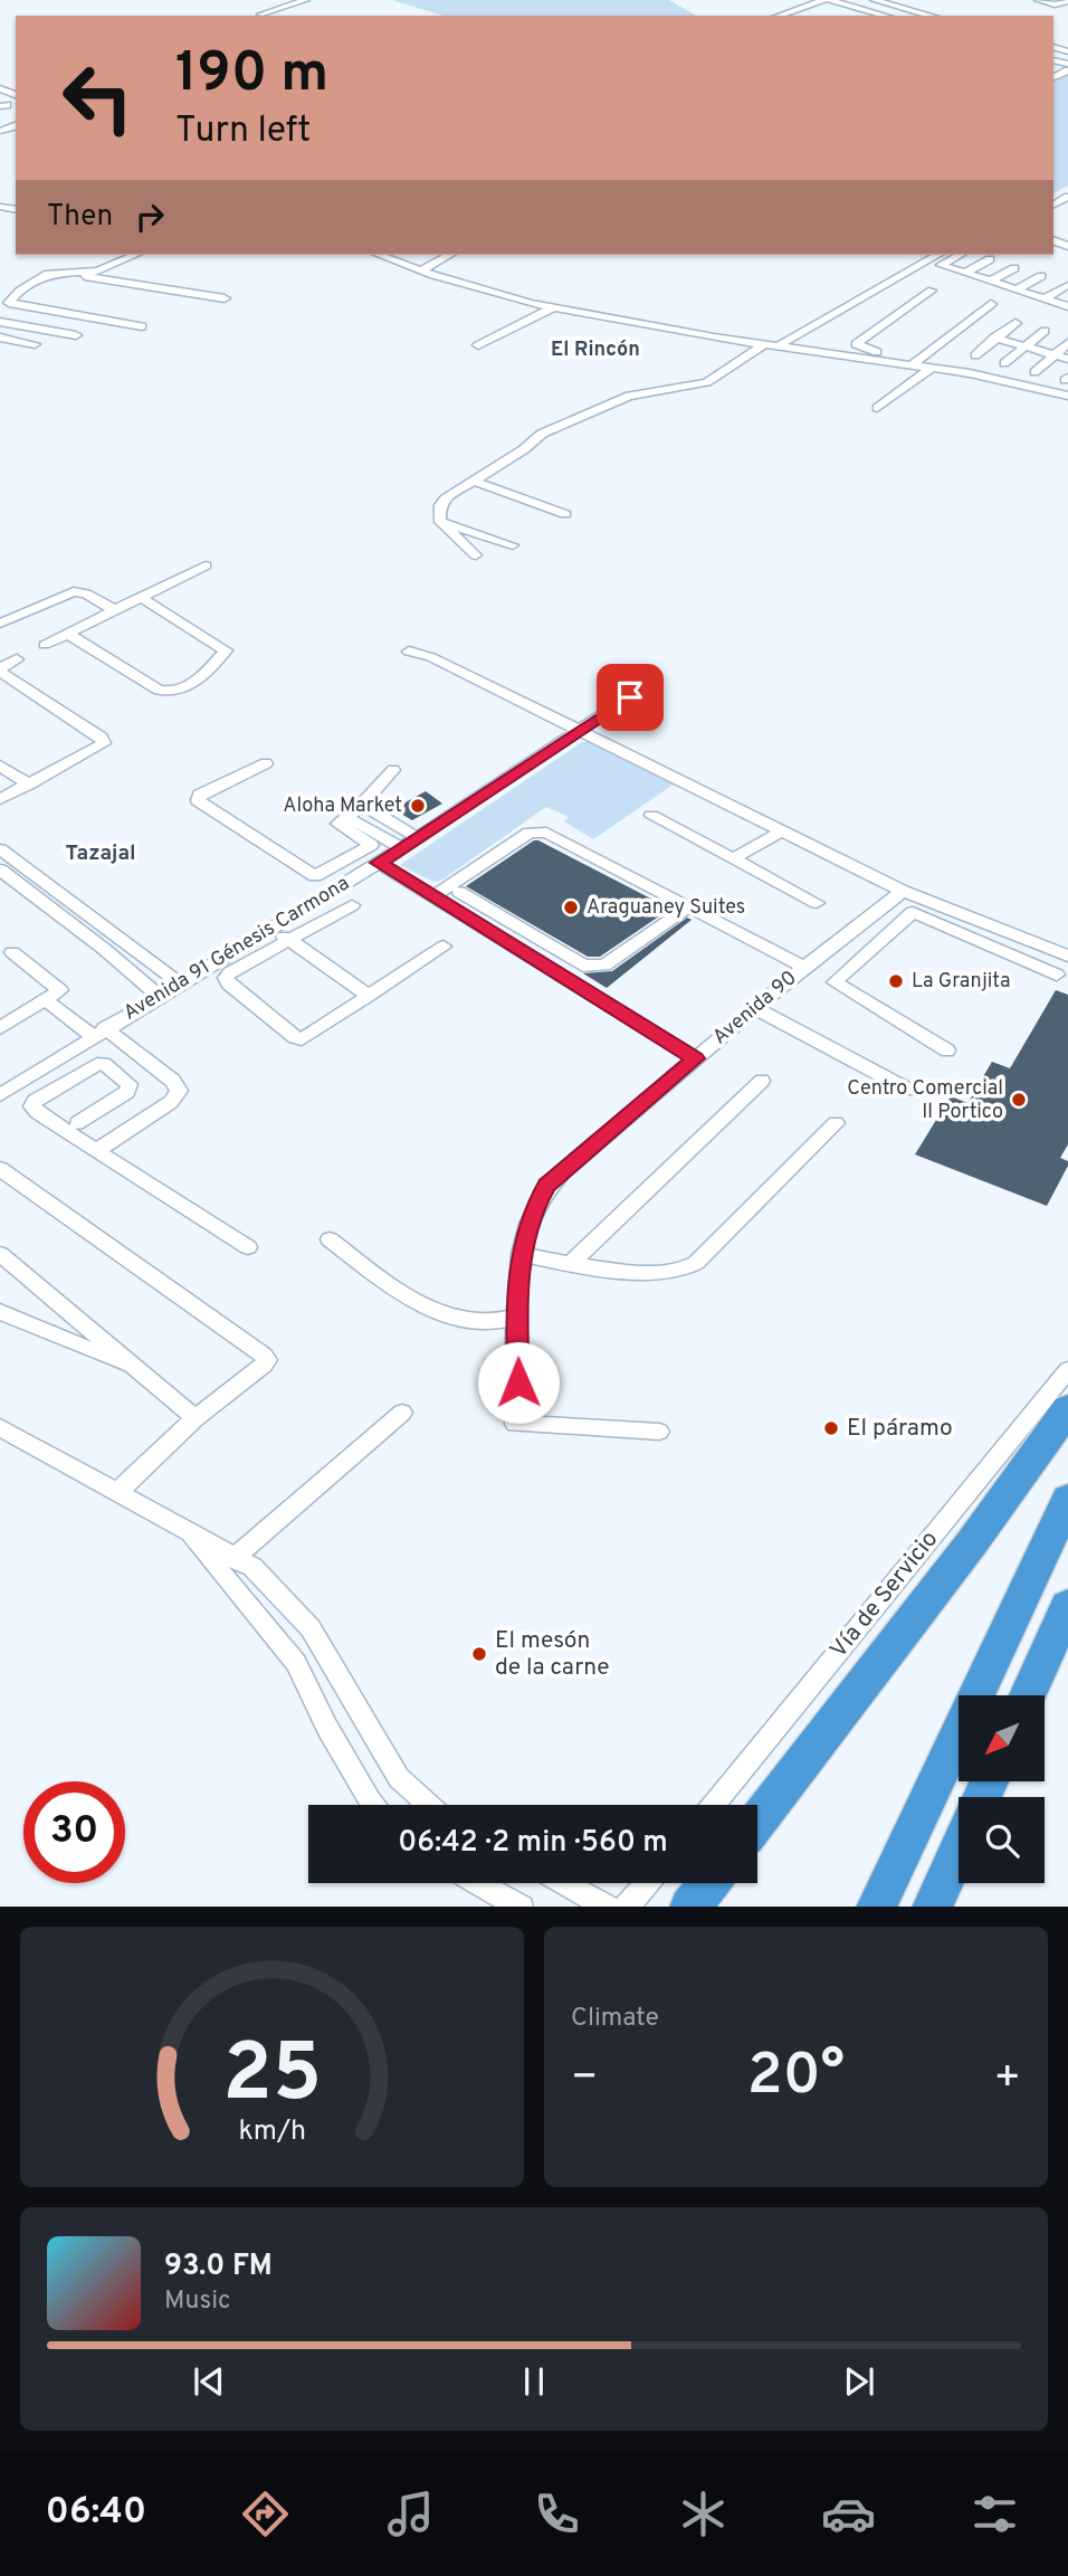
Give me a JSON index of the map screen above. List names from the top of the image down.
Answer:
{
  "streets": {
    "street": ["Avenida 91 Génesis Carmona", "Avenida 90", "Vía de Servicio"]
  },
  "districts": ["El Rincón", "Tazajal"],
  "places": [
    "Aloha Market",
    "Araguaney Suites",
    "La Granjita",
    "Centro Comercial Il Portico",
    "El páramo",
    "El mesón de la carne"
  ],
  "north": "bottom left",
  "page": {
    "turn": ["190 m", "Turn left"],
    "then": "Then",
    "limit": "30",
    "trip": "06:42 · 2 min · 560 m",
    "tile": "Climate",
    "heat": ["−", "20°", "+"],
    "song": ["93.0 FM", "Music"],
    "tabs": "06:40",
    "gauge": ["25", "km/h"]
  }
}
